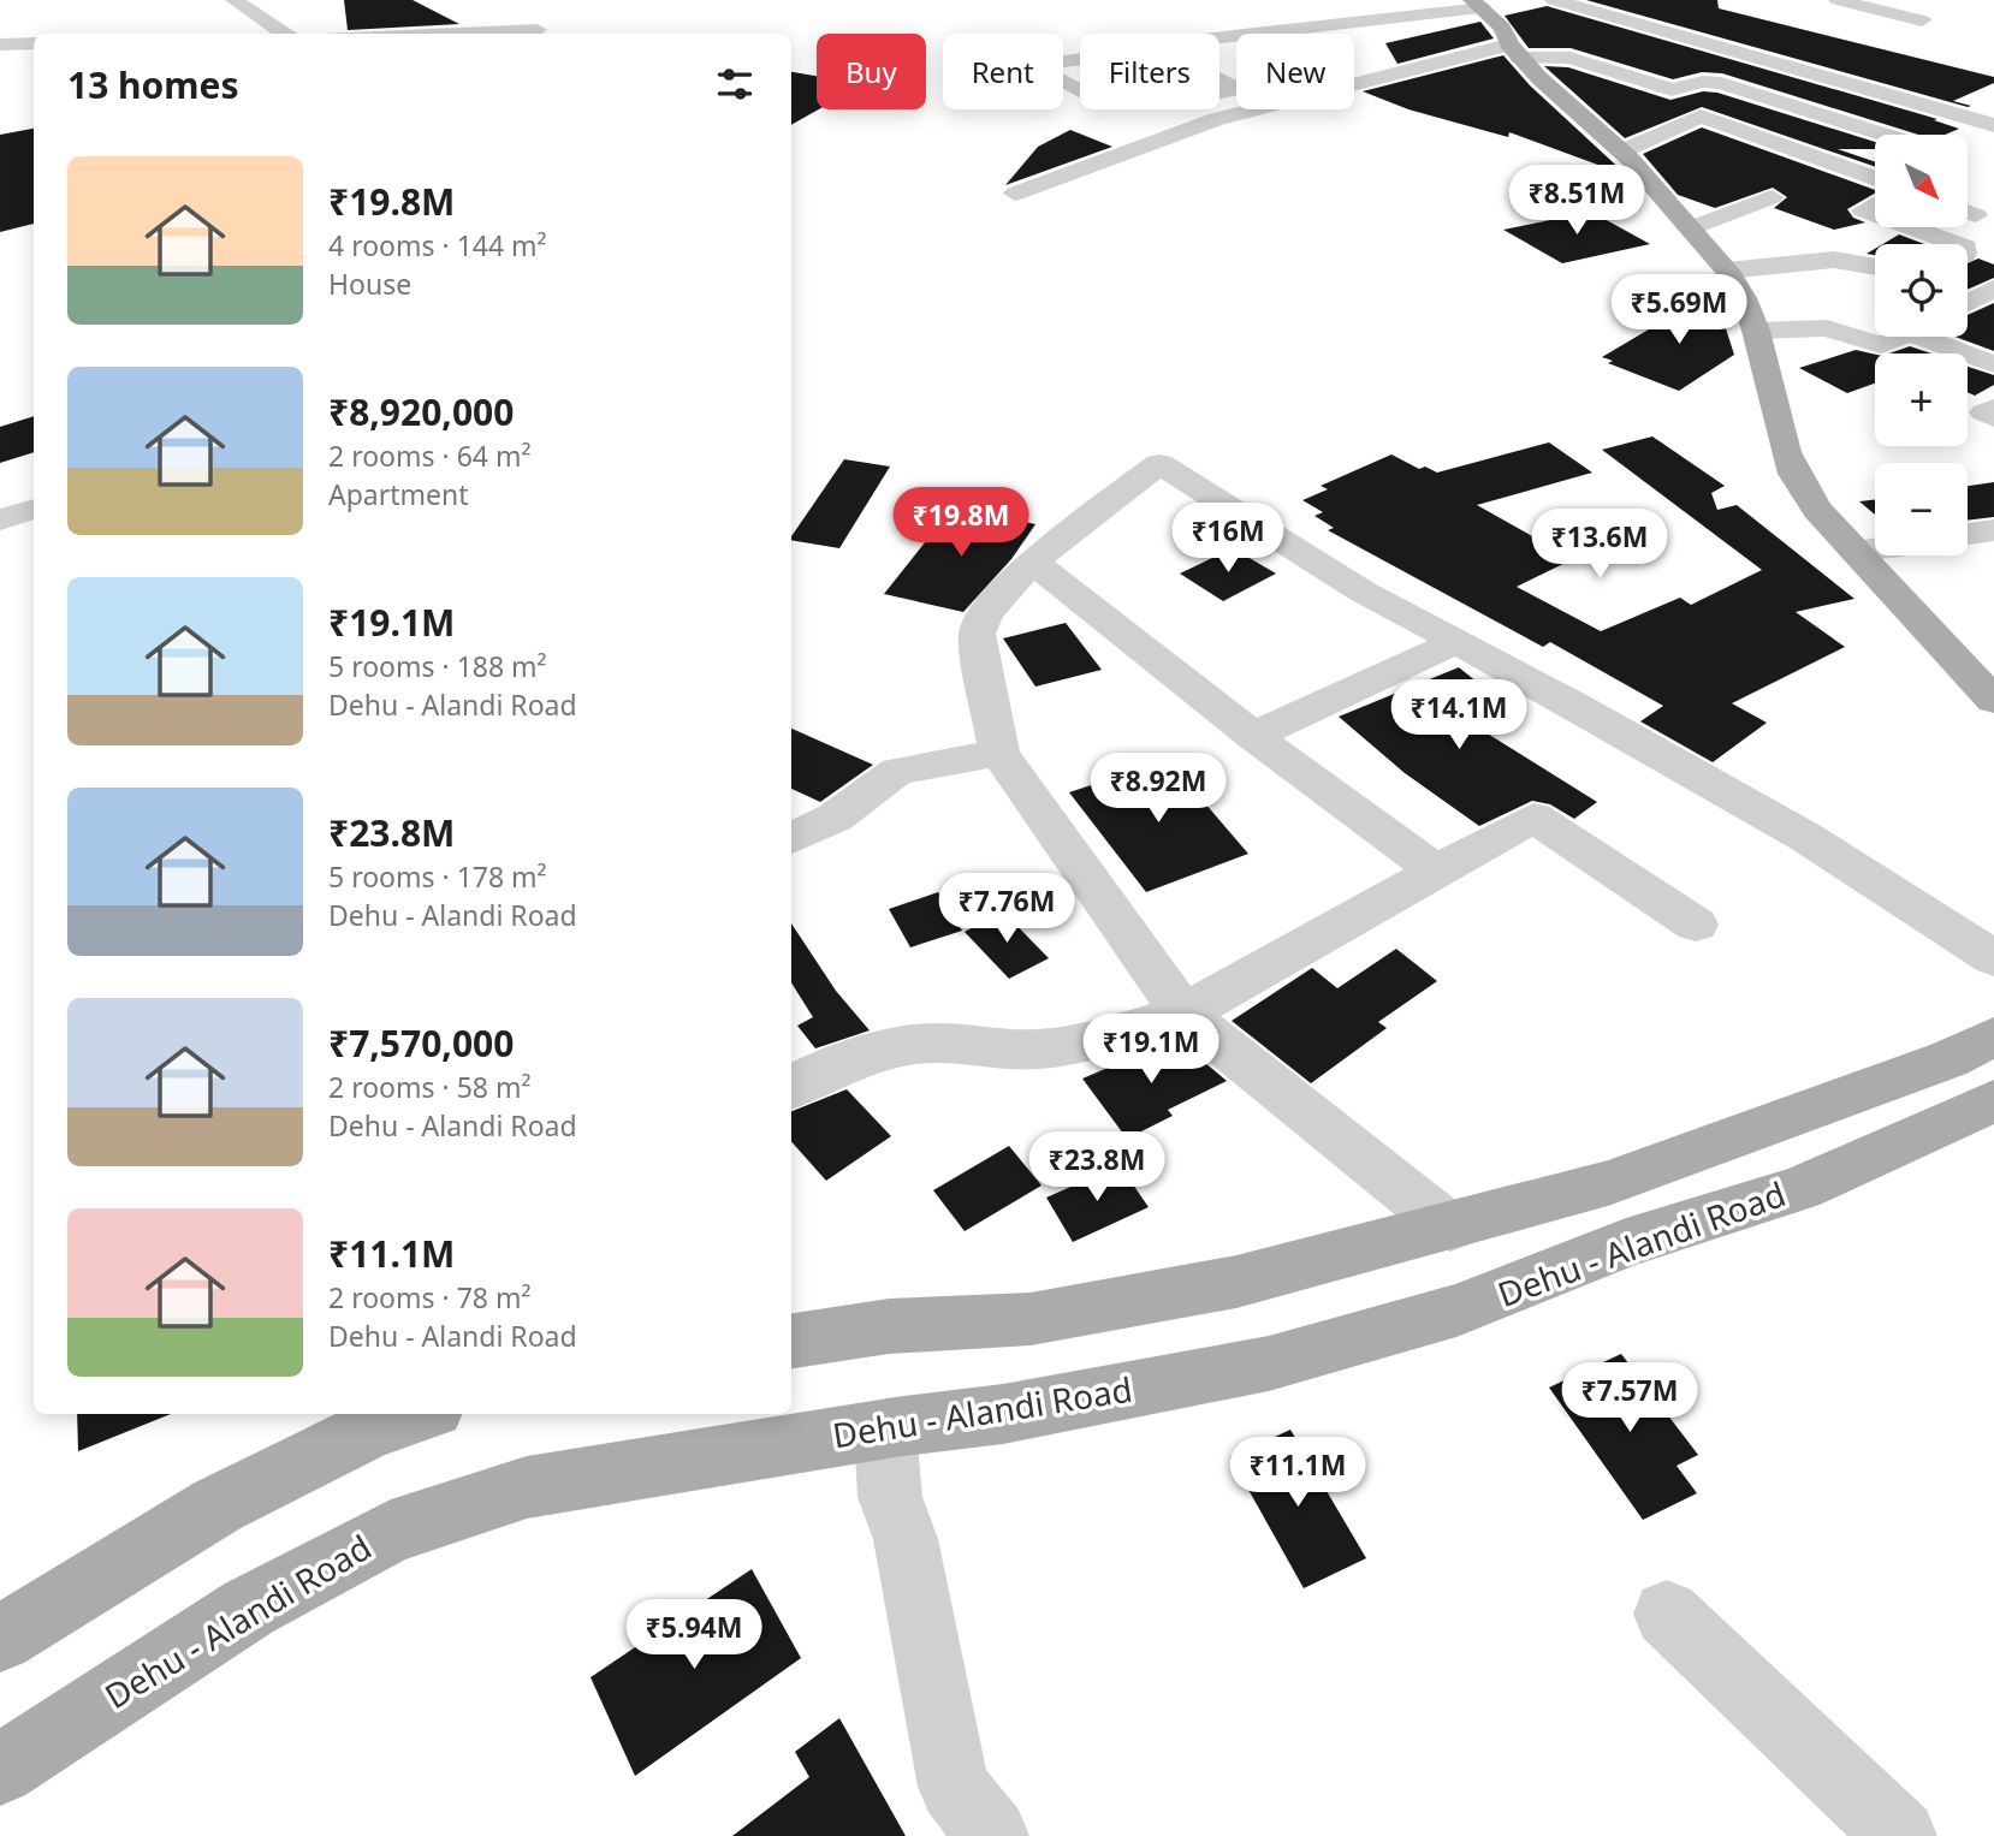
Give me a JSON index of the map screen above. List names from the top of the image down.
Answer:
{
  "streets": {
    "main road": ["Dehu - Alandi Road"]
  },
  "north": "bottom right",
  "page": {
    "chip": [
      "Buy",
      "Rent",
      "Filters",
      "New"
    ],
    "heading": "13 homes",
    "map_buttons": ["+", "−"],
    "list": [
      {
        "name": "₹19.8M",
        "note": "4 rooms · 144 m² · House"
      },
      {
        "name": "₹8,920,000",
        "note": "2 rooms · 64 m² · Apartment"
      },
      {
        "name": "₹19.1M",
        "note": "5 rooms · 188 m² · Dehu - Alandi Road"
      },
      {
        "name": "₹23.8M",
        "note": "5 rooms · 178 m² · Dehu - Alandi Road"
      },
      {
        "name": "₹7,570,000",
        "note": "2 rooms · 58 m² · Dehu - Alandi Road"
      },
      {
        "name": "₹11.1M",
        "note": "2 rooms · 78 m² · Dehu - Alandi Road"
      }
    ],
    "price": [
      "₹8.51M",
      "₹5.69M",
      "₹19.8M",
      "₹16M",
      "₹13.6M",
      "₹14.1M",
      "₹8.92M",
      "₹7.76M",
      "₹19.1M",
      "₹23.8M",
      "₹7.57M",
      "₹11.1M",
      "₹5.94M"
    ]
  }
}
